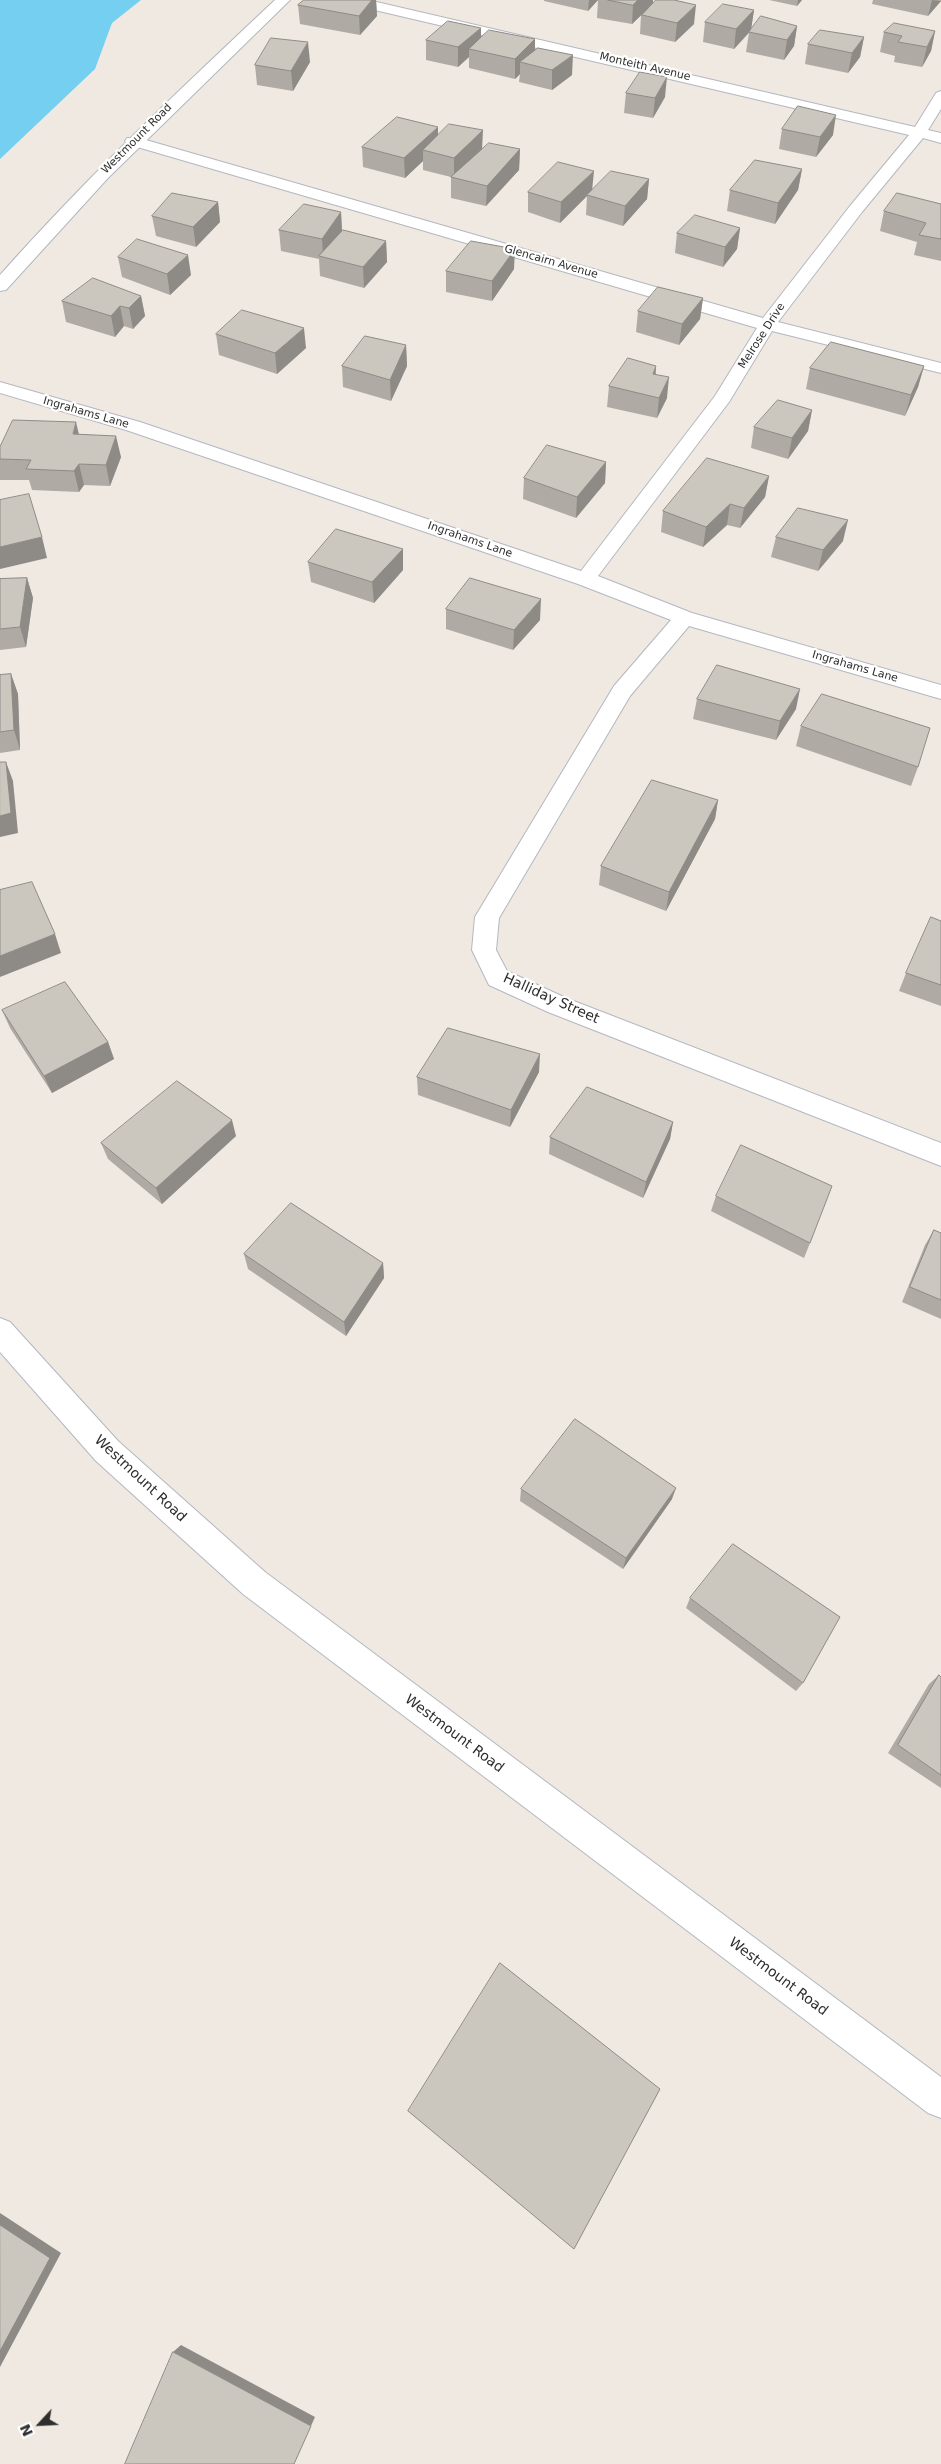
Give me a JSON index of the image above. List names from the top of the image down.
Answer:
{
  "streets": {
    "street": [
      "Monteith Avenue",
      "Westmount Road",
      "Glencairn Avenue",
      "Melrose Drive",
      "Ingrahams Lane",
      "Halliday Street"
    ]
  },
  "crossings": [
    ["Monteith Avenue", "Melrose Drive"],
    ["Westmount Road", "Glencairn Avenue"],
    ["Glencairn Avenue", "Melrose Drive"],
    ["Melrose Drive", "Ingrahams Lane"],
    ["Ingrahams Lane", "Halliday Street"]
  ],
  "north": "bottom left"
}
